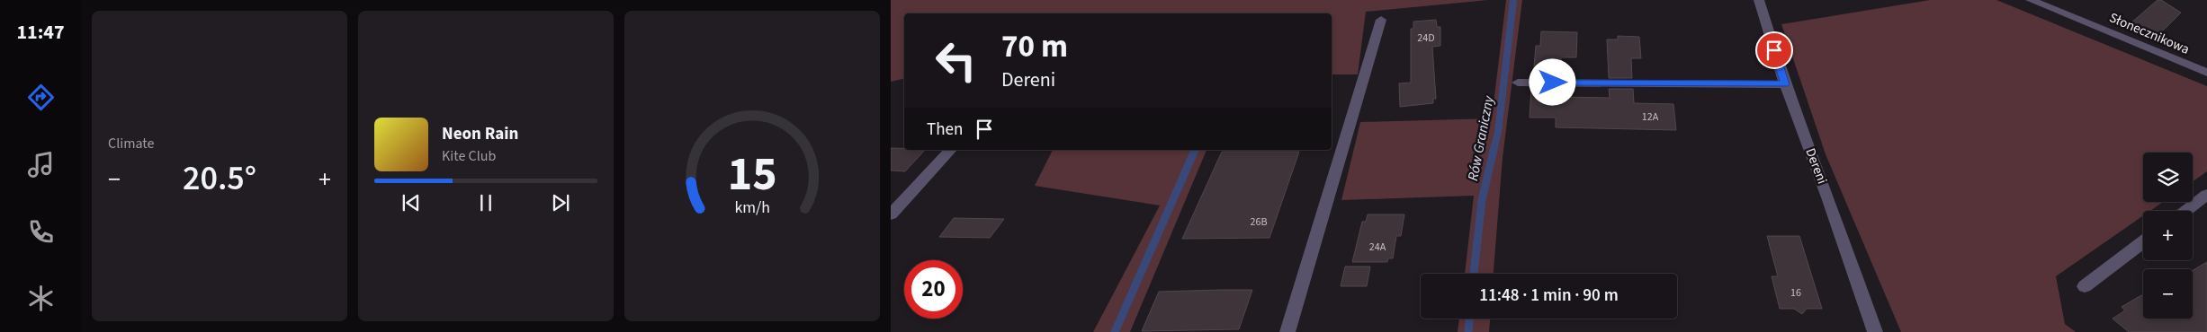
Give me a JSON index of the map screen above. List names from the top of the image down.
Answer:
{
  "streets": {
    "street": ["Słonecznikowa", "Dereni"]
  },
  "water": ["Rów Graniczny"],
  "house_numbers": [
    "24D",
    "12A",
    "26B",
    "24A",
    "16"
  ],
  "page": {
    "tabs": "11:47",
    "tile": "Climate",
    "turn": ["70 m", "Dereni"],
    "then": "Then",
    "song": ["Neon Rain", "Kite Club"],
    "map_buttons": ["+", "−"],
    "heat": ["−", "20.5°", "+"],
    "limit": "20",
    "trip": "11:48 · 1 min · 90 m",
    "gauge": ["15", "km/h"]
  }
}
